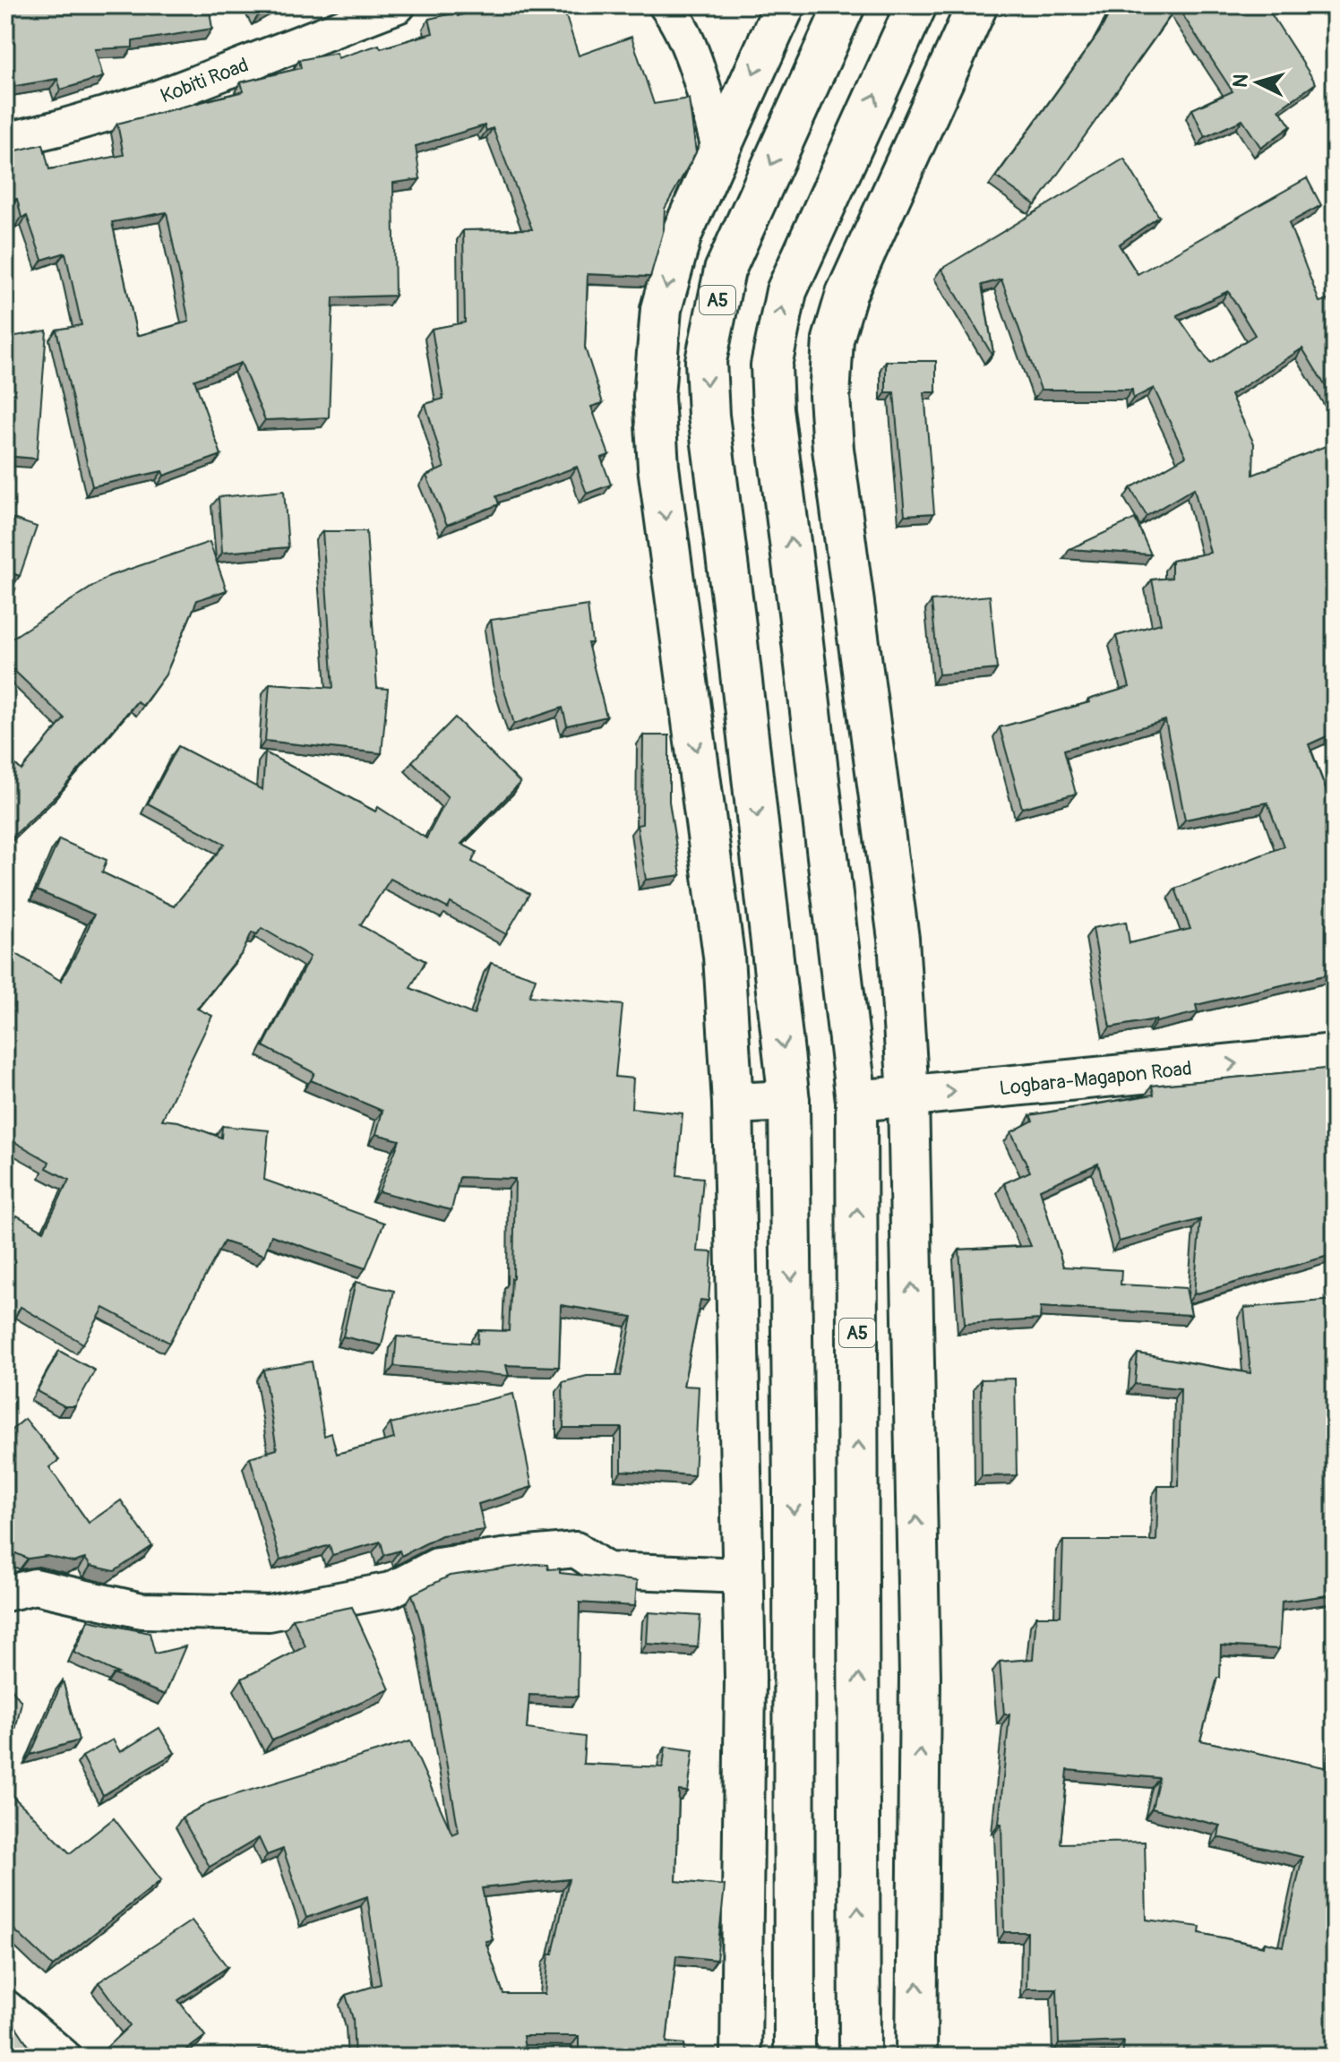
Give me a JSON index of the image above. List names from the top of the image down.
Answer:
{
  "streets": {
    "main road": ["A5", "Logbara-Magapon Road"],
    "street": ["Kobiti Road"]
  },
  "crossings": [
    ["A5", "Logbara-Magapon Road"]
  ],
  "one_way": ["Logbara-Magapon Road"],
  "north": "left"
}
